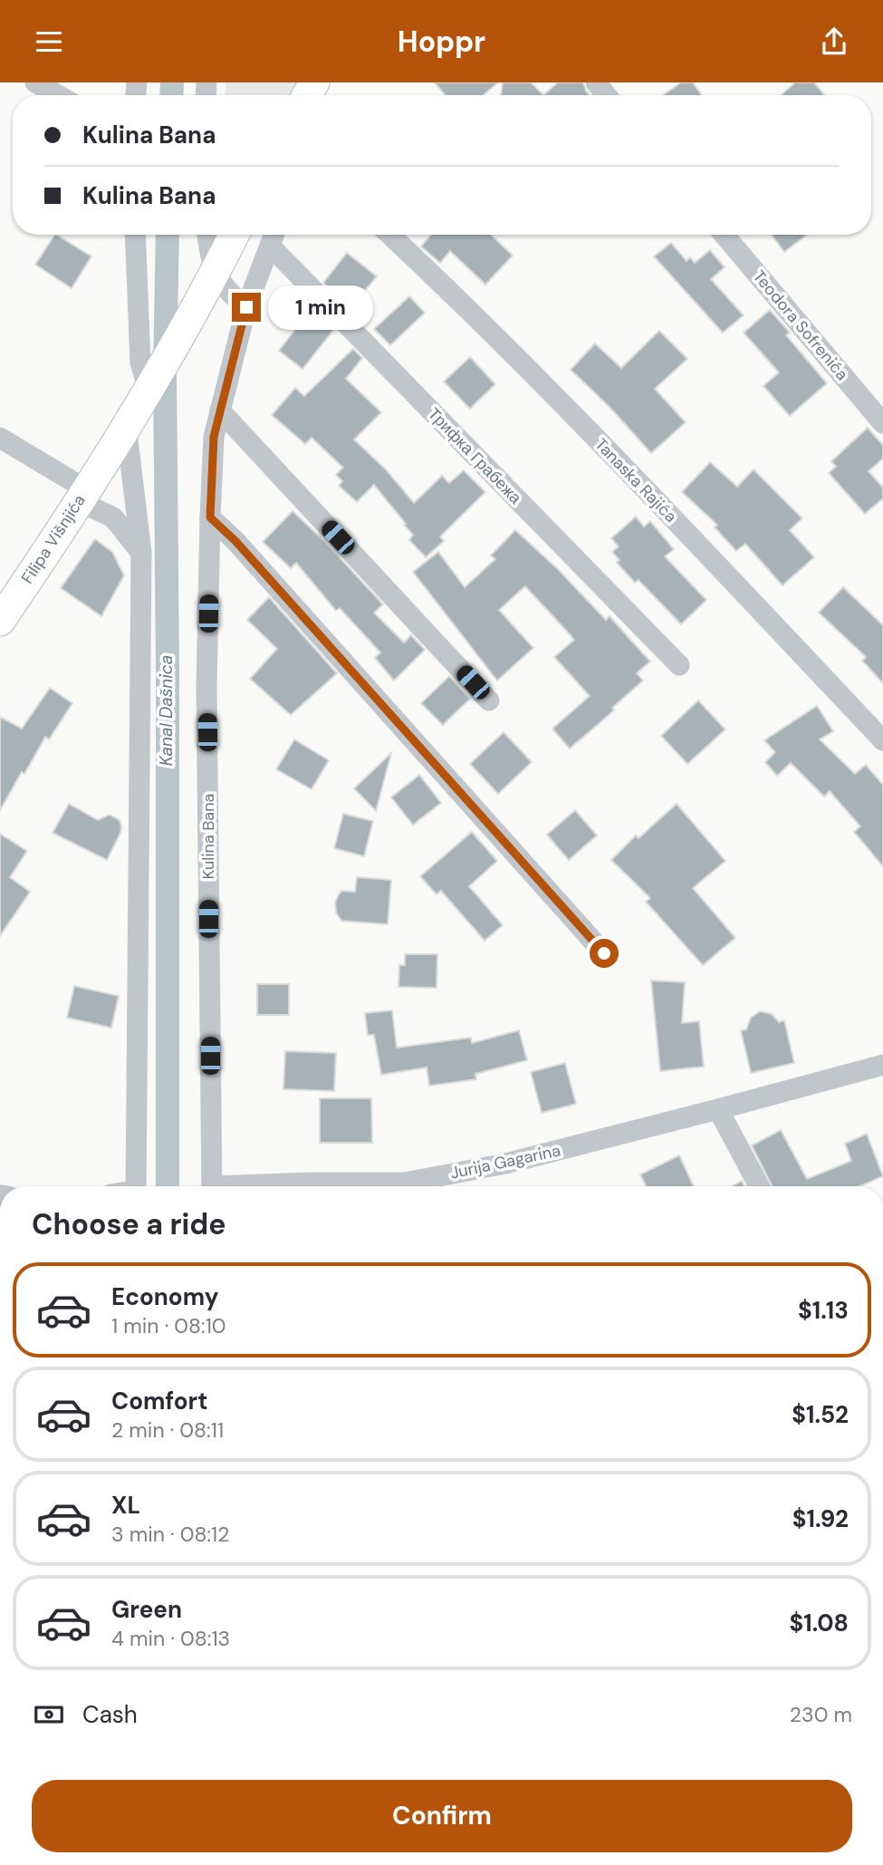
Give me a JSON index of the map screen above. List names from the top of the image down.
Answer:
{
  "streets": {
    "main road": ["Filipa Višnjića"],
    "street": [
      "Teodora Sofrenića",
      "Трифка Грабежа",
      "Tanaska Rajića",
      "Kulina Bana",
      "Jurija Gagarina"
    ]
  },
  "crossings": [
    ["Трифка Грабежа", "Kulina Bana"]
  ],
  "water": ["Kanal Dašnica"],
  "page": {
    "header": "Hoppr",
    "banner": ["Kulina Bana", "Kulina Bana"],
    "bubble": "1 min",
    "heading": "Choose a ride",
    "list": [
      {
        "name": "Economy",
        "note": "1 min · 08:10",
        "value": "$1.13"
      },
      {
        "name": "Comfort",
        "note": "2 min · 08:11",
        "value": "$1.52"
      },
      {
        "name": "XL",
        "note": "3 min · 08:12",
        "value": "$1.92"
      },
      {
        "name": "Green",
        "note": "4 min · 08:13",
        "value": "$1.08"
      }
    ],
    "pay": ["Cash", "230 m"],
    "buttons": "Confirm"
  }
}
